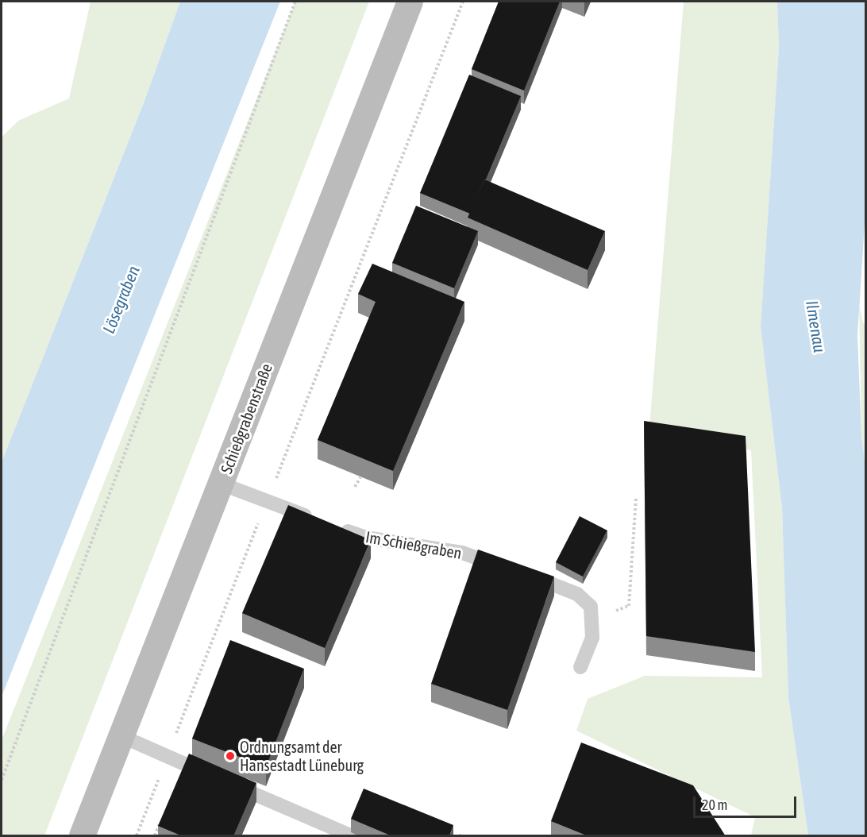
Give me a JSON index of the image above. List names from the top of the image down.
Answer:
{
  "streets": {
    "main road": ["Schießgrabenstraße"],
    "lane": ["Im Schießgraben"]
  },
  "water": ["Lösegraben", "Ilmenau"],
  "places": ["Ordnungsamt der Hansestadt Lüneburg"],
  "scale_bar": "20 m"
}
